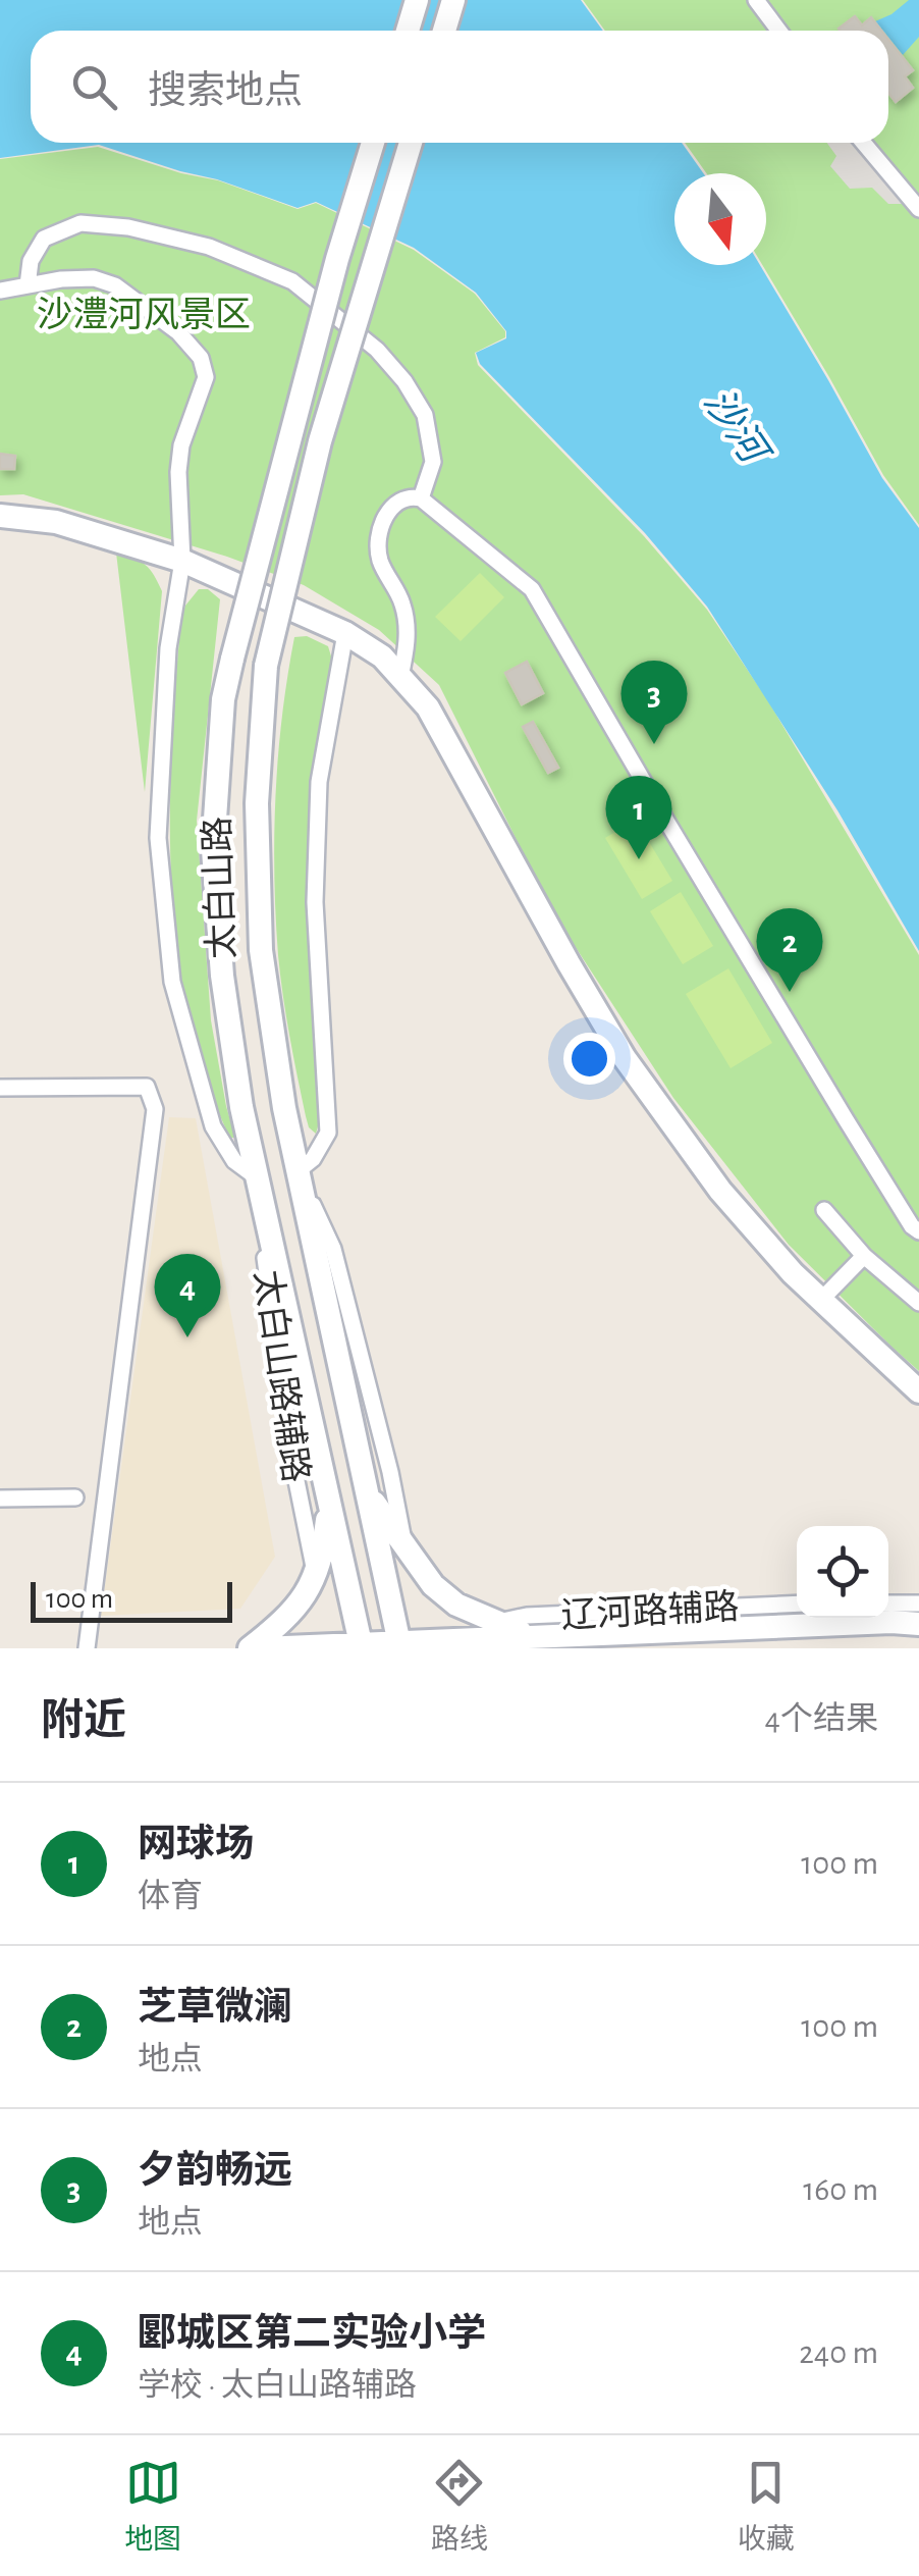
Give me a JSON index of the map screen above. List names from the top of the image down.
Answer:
{
  "streets": {
    "main road": ["太白山路"],
    "street": ["太白山路辅路", "辽河路辅路"]
  },
  "crossings": [
    ["太白山路", "太白山路辅路"]
  ],
  "water": ["沙河"],
  "parks": ["沙澧河风景区"],
  "scale_bar": "100 m",
  "north": "bottom",
  "page": {
    "search": "搜索地点",
    "pins": [
      "3",
      "1",
      "2",
      "4"
    ],
    "scale": "100 m",
    "heading": ["附近", "4个结果"],
    "list": [
      {
        "mark": "1",
        "name": "网球场",
        "note": "体育",
        "value": "100 m"
      },
      {
        "mark": "2",
        "name": "芝草微澜",
        "note": "地点",
        "value": "100 m"
      },
      {
        "mark": "3",
        "name": "夕韵畅远",
        "note": "地点",
        "value": "160 m"
      },
      {
        "mark": "4",
        "name": "郾城区第二实验小学",
        "note": "学校 · 太白山路辅路",
        "value": "240 m"
      }
    ],
    "nav": ["地图", "路线", "收藏"]
  }
}
